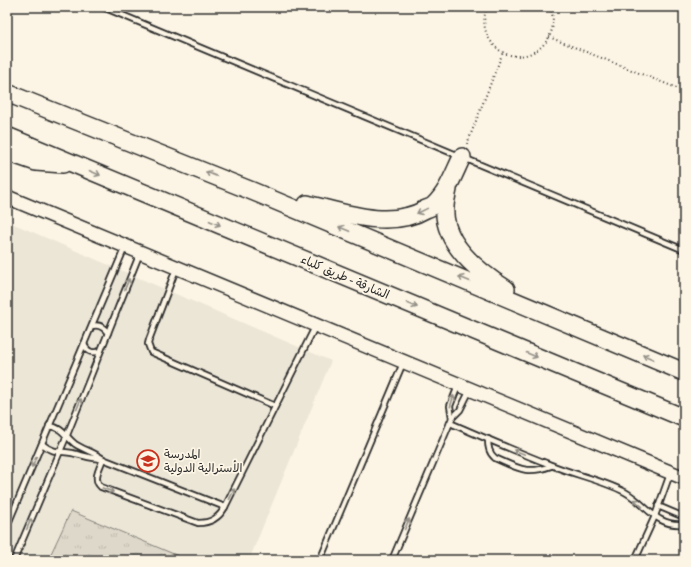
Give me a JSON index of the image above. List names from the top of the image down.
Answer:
{
  "streets": {
    "highway": ["الشارقة - طريق كلباء"]
  },
  "places": {
    "school or university": ["المدرسة الأسترالية الدولية"]
  }
}
